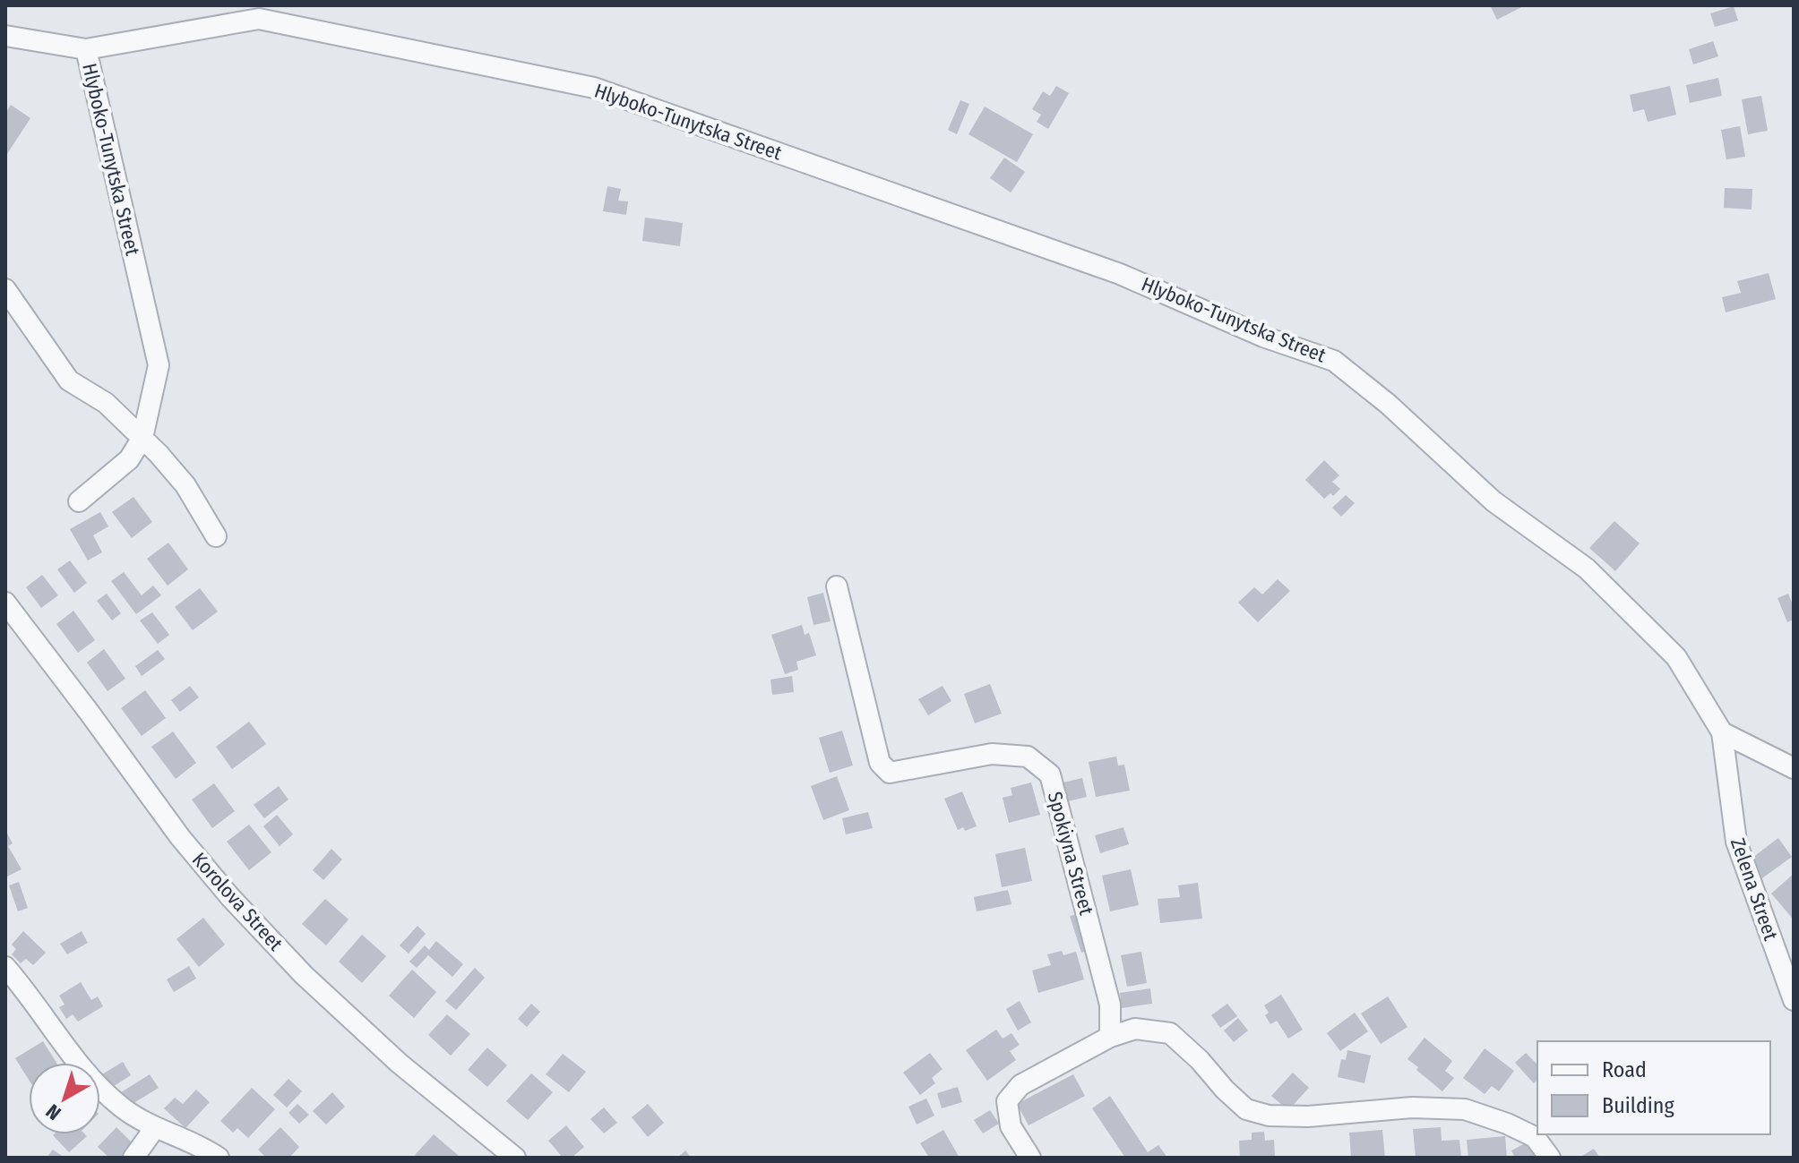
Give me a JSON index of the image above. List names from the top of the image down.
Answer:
{
  "streets": {
    "street": [
      "Hlyboko-Tunytska Street",
      "Spokiyna Street",
      "Zelena Street",
      "Korolova Street"
    ]
  },
  "crossings": [
    ["Hlyboko-Tunytska Street", "Zelena Street"]
  ],
  "legend": ["Road", "Building"],
  "north": "bottom left"
}
